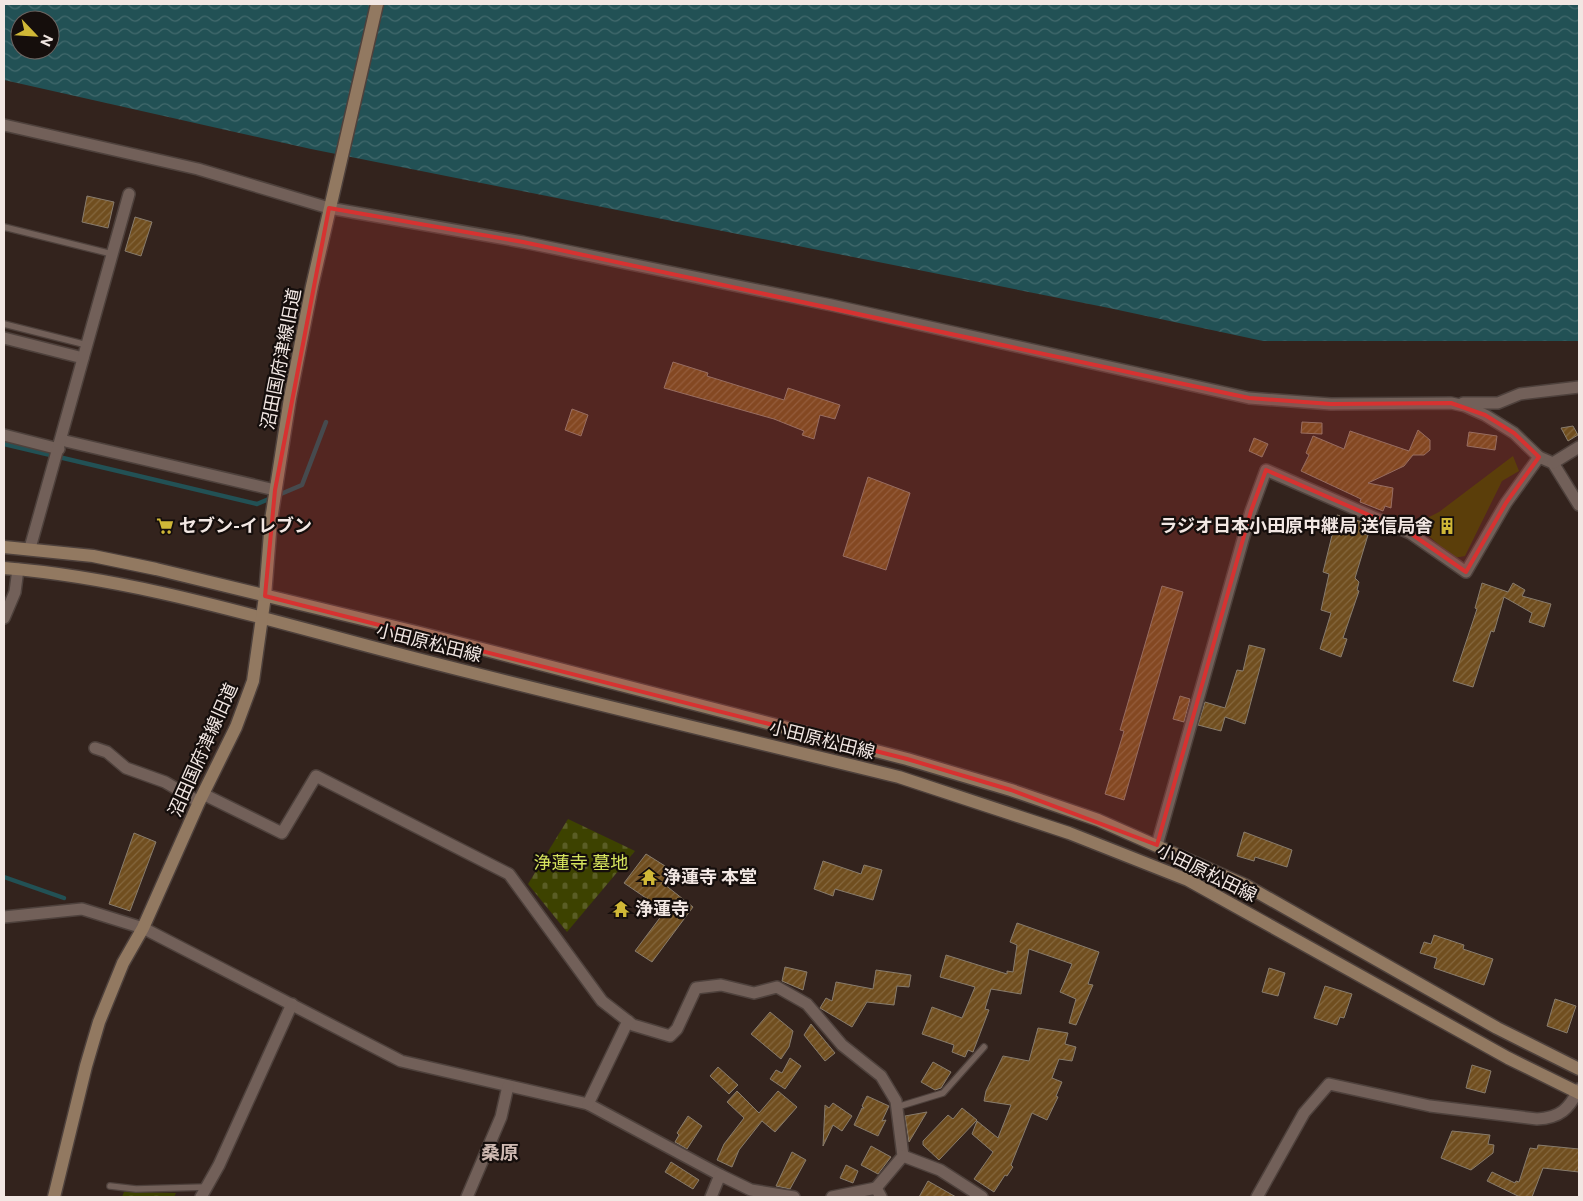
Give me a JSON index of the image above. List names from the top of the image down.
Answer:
{
  "streets": {
    "main road": ["沼田国府津線旧道", "小田原松田線"]
  },
  "crossings": [
    ["沼田国府津線旧道", "小田原松田線"]
  ],
  "districts": ["桑原"],
  "parks": ["浄蓮寺 墓地"],
  "places": {
    "supermarket": ["セブン-イレブン"],
    "building": ["ラジオ日本小田原中継局 送信局舎"],
    "temple": ["浄蓮寺 本堂", "浄蓮寺"]
  },
  "north": "bottom right"
}
